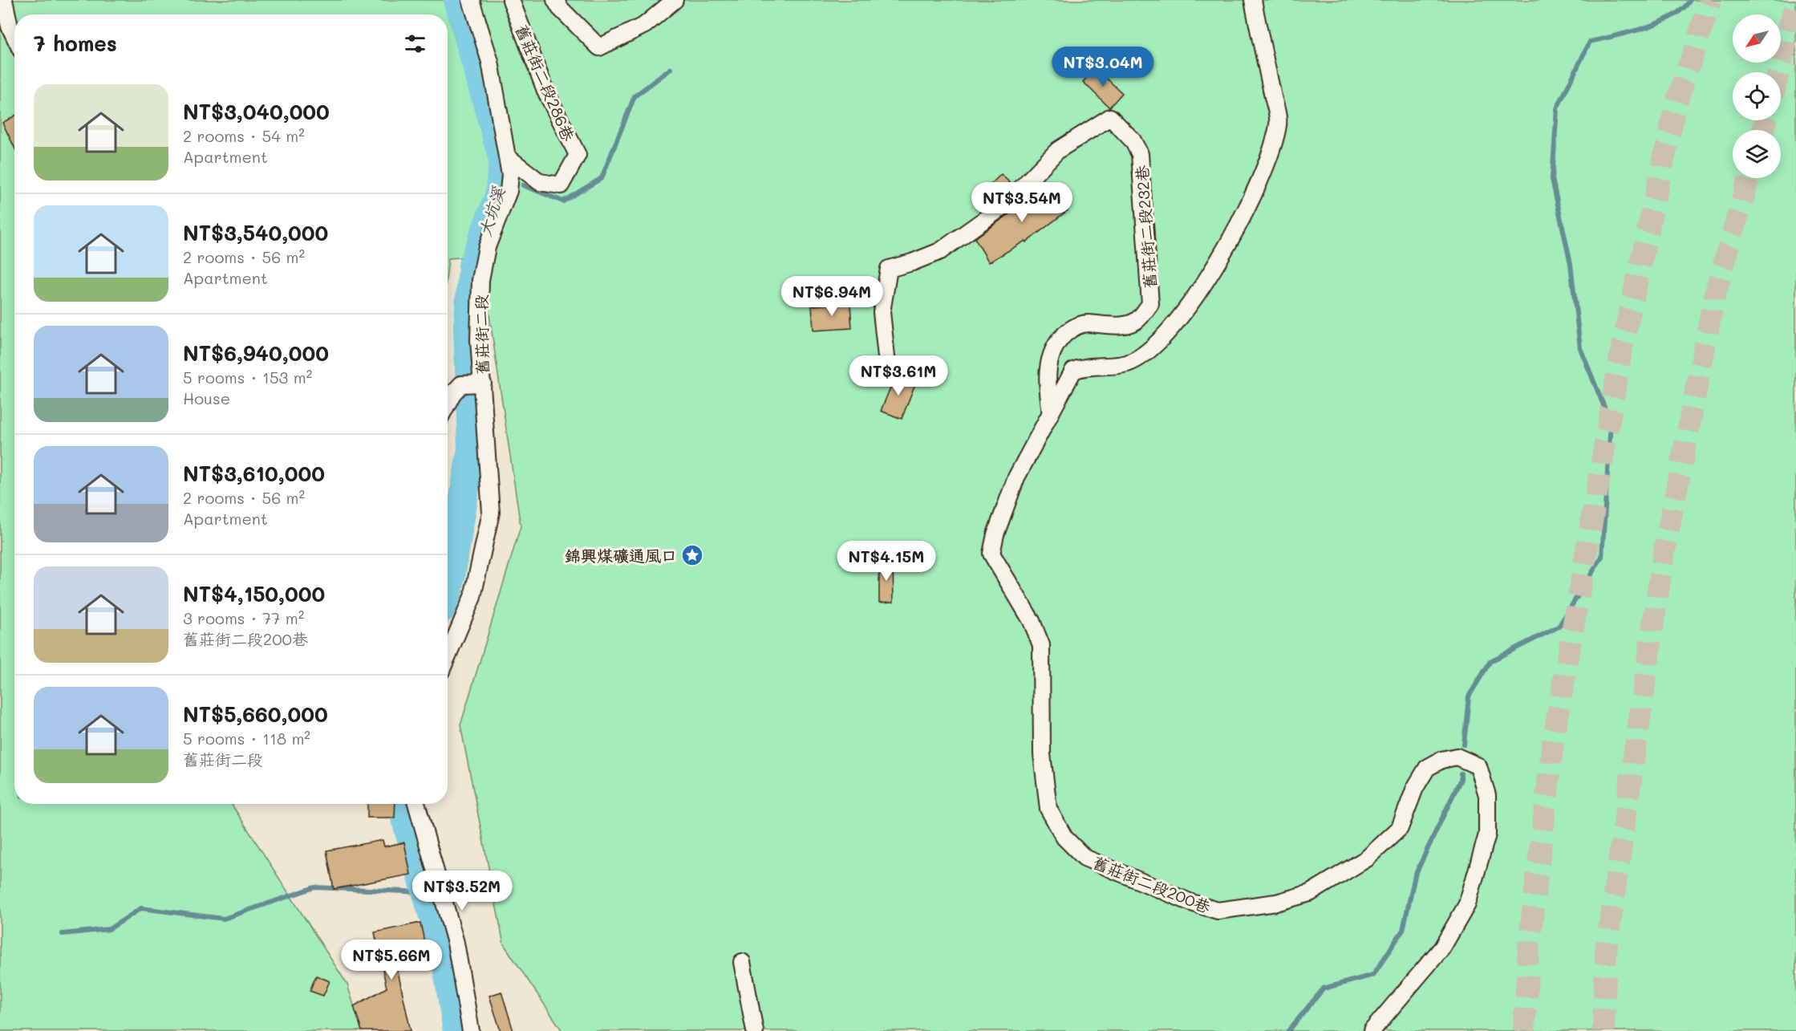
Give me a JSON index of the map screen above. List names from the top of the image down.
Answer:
{
  "streets": {
    "street": [
      "舊莊街二段286巷",
      "舊莊街二段232巷",
      "舊莊街二段",
      "舊莊街二段200巷"
    ]
  },
  "crossings": [
    ["舊莊街二段286巷", "舊莊街二段"],
    ["舊莊街二段232巷", "舊莊街二段200巷"]
  ],
  "water": ["大坑溪"],
  "places": {
    "place": ["錦興煤礦通風口"]
  },
  "north": "bottom left",
  "page": {
    "heading": "7 homes",
    "price": [
      "NT$3.04M",
      "NT$3.54M",
      "NT$6.94M",
      "NT$3.61M",
      "NT$4.15M",
      "NT$3.52M",
      "NT$5.66M"
    ],
    "list": [
      {
        "name": "NT$3,040,000",
        "note": "2 rooms · 54 m² · Apartment"
      },
      {
        "name": "NT$3,540,000",
        "note": "2 rooms · 56 m² · Apartment"
      },
      {
        "name": "NT$6,940,000",
        "note": "5 rooms · 153 m² · House"
      },
      {
        "name": "NT$3,610,000",
        "note": "2 rooms · 56 m² · Apartment"
      },
      {
        "name": "NT$4,150,000",
        "note": "3 rooms · 77 m² · 舊莊街二段200巷"
      },
      {
        "name": "NT$5,660,000",
        "note": "5 rooms · 118 m² · 舊莊街二段"
      }
    ]
  }
}
